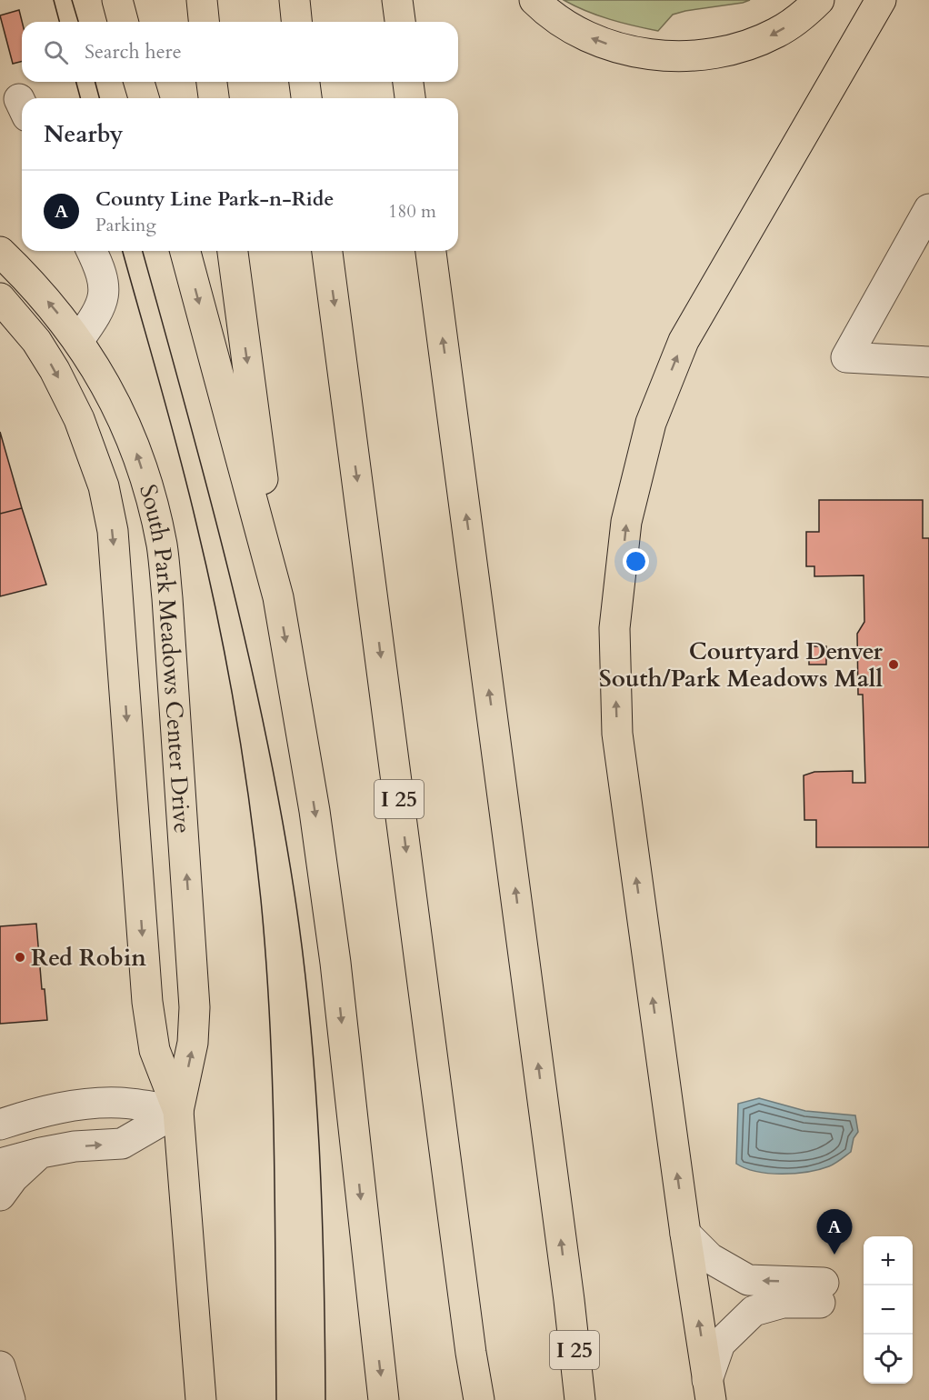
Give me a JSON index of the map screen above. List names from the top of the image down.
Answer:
{
  "streets": {
    "main road": ["South Park Meadows Center Drive", "I 25"]
  },
  "places": ["Courtyard Denver South/Park Meadows Mall", "Red Robin"],
  "page": {
    "search": "Search here",
    "heading": "Nearby",
    "list": [
      {
        "mark": "A",
        "name": "County Line Park-n-Ride",
        "note": "Parking",
        "value": "180 m"
      }
    ],
    "pins": "A",
    "map_buttons": ["+", "−"]
  }
}
